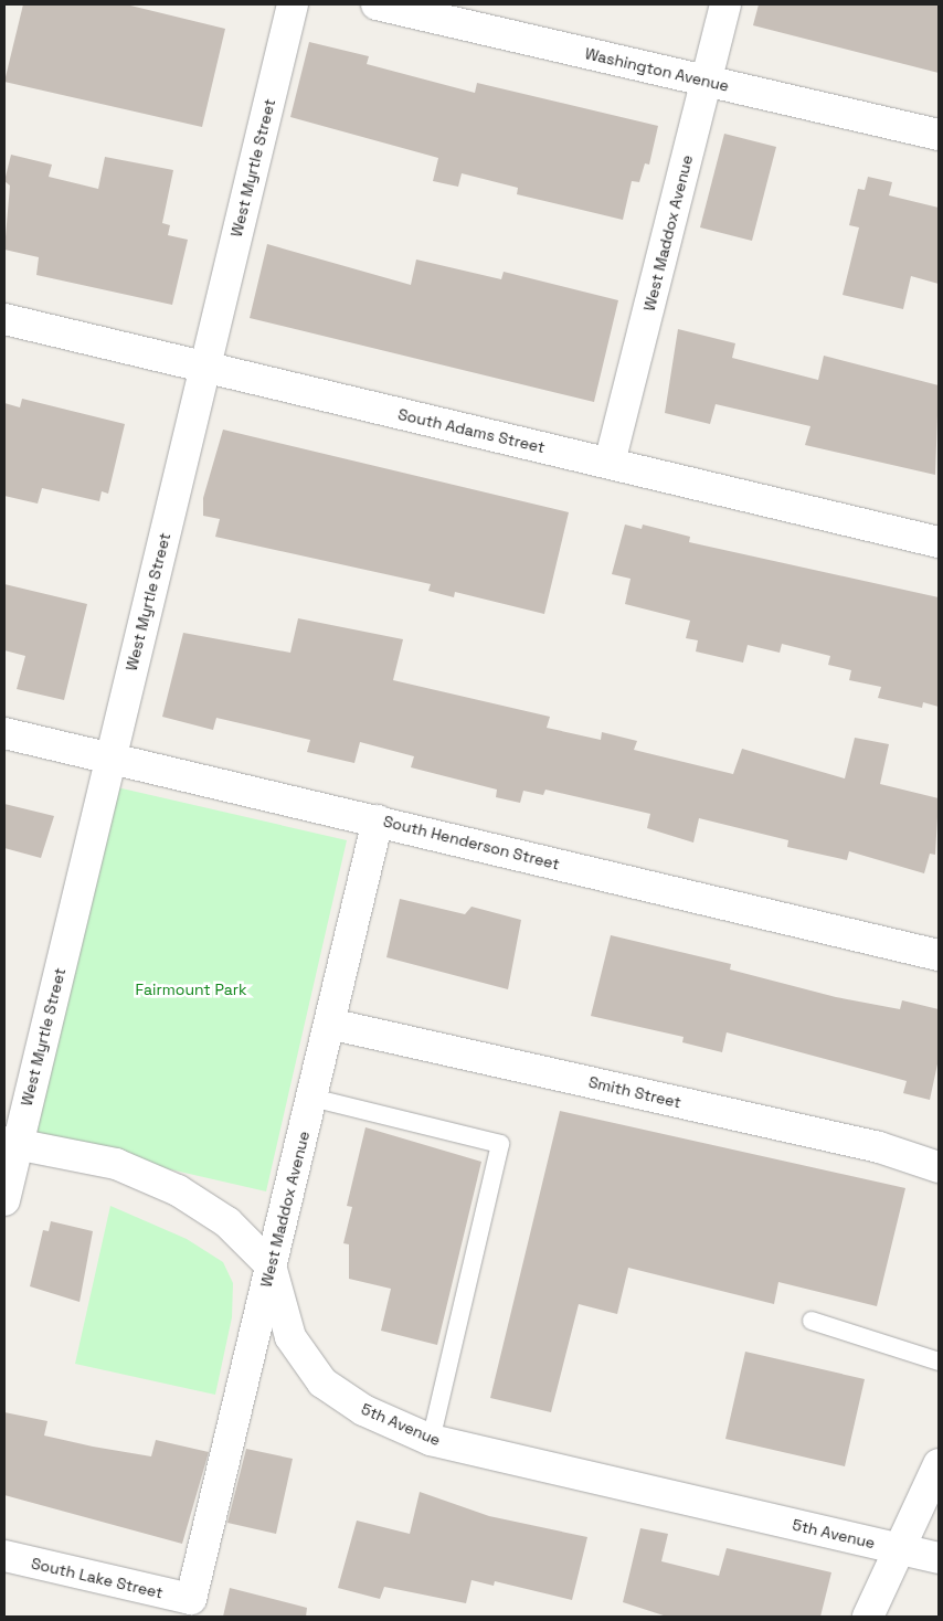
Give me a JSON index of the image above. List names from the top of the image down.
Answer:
{
  "streets": {
    "street": [
      "Washington Avenue",
      "West Myrtle Street",
      "West Maddox Avenue",
      "South Adams Street",
      "South Henderson Street",
      "Smith Street",
      "5th Avenue",
      "South Lake Street"
    ]
  },
  "crossings": [
    ["Washington Avenue", "West Maddox Avenue"],
    ["West Myrtle Street", "South Adams Street"],
    ["West Myrtle Street", "South Henderson Street"],
    ["West Myrtle Street", "5th Avenue"],
    ["West Maddox Avenue", "South Adams Street"],
    ["West Maddox Avenue", "South Henderson Street"],
    ["West Maddox Avenue", "Smith Street"],
    ["West Maddox Avenue", "5th Avenue"],
    ["West Maddox Avenue", "South Lake Street"]
  ],
  "parks": ["Fairmount Park"]
}
